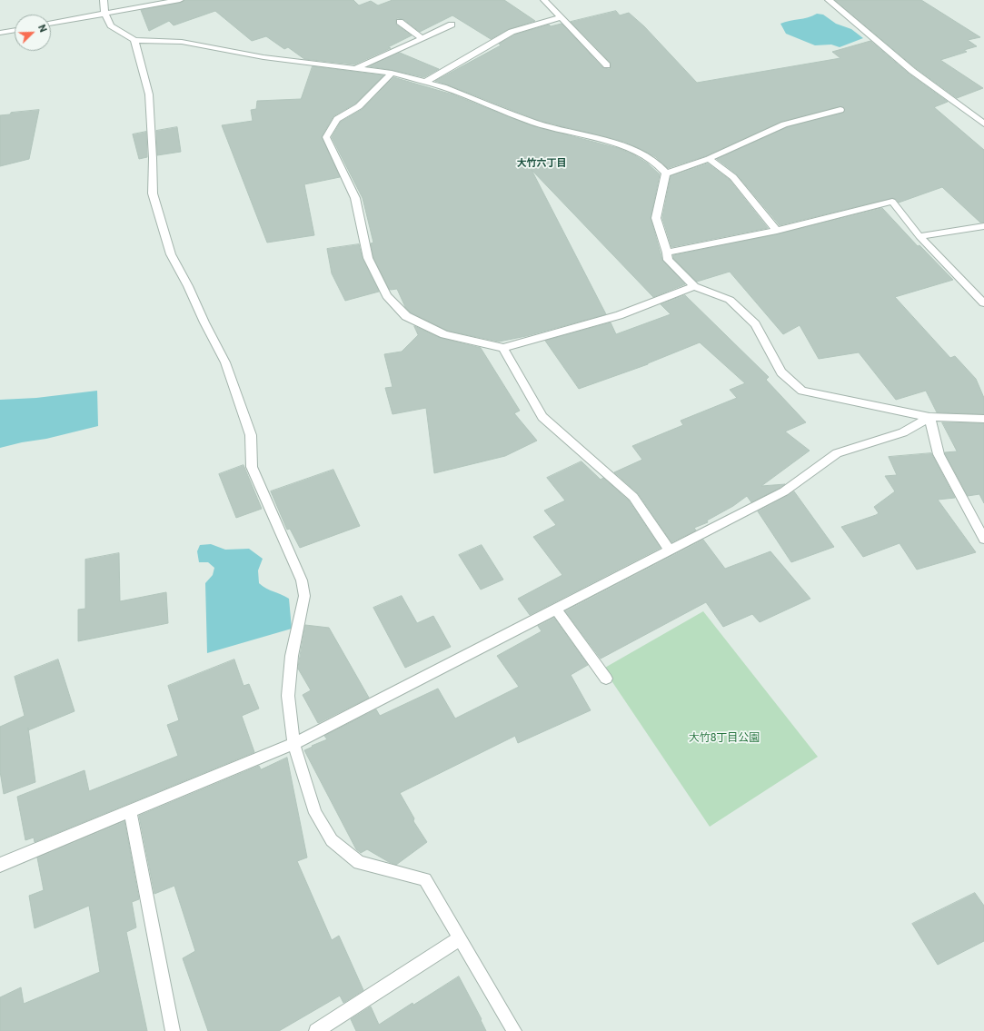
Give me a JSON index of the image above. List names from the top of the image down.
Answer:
{
  "districts": ["大竹六丁目"],
  "parks": ["大竹8丁目公園"],
  "north": "top right"
}
